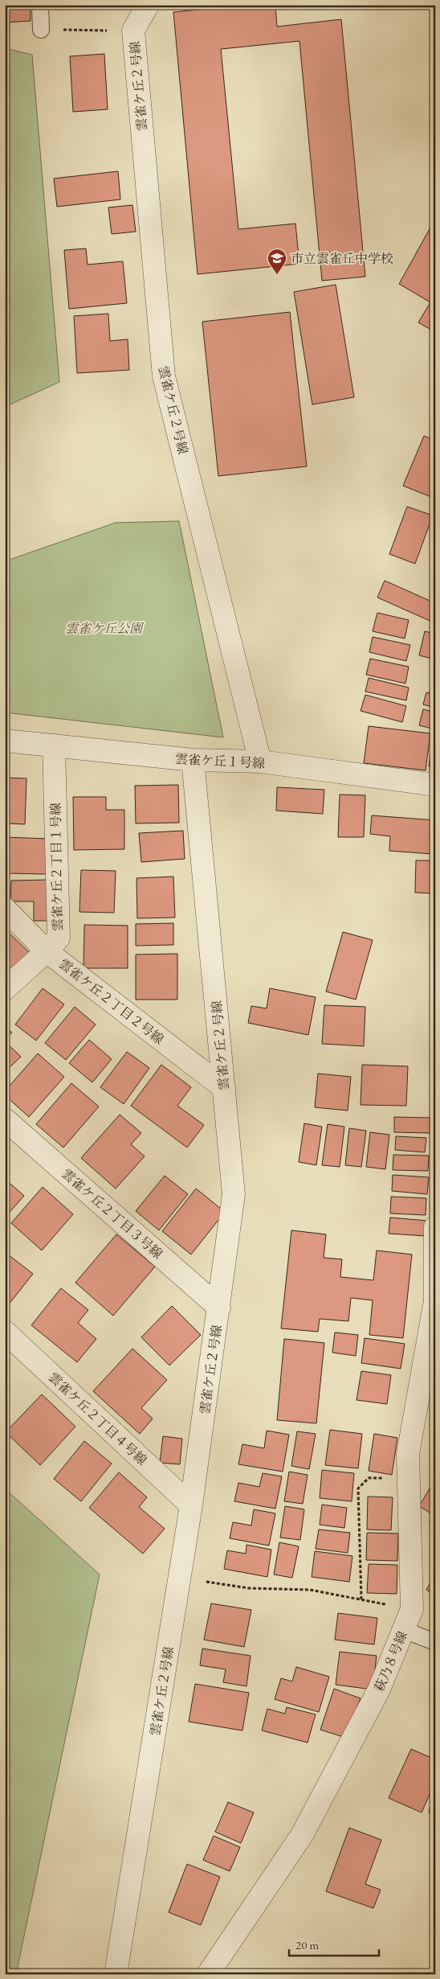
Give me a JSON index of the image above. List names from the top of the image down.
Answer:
{
  "streets": {
    "street": [
      "雲雀ケ丘２号線",
      "雲雀ケ丘１号線",
      "雲雀ケ丘２丁目１号線",
      "雲雀ケ丘２丁目２号線",
      "雲雀ケ丘２丁目３号線",
      "雲雀ケ丘２丁目４号線",
      "萩乃８号線"
    ]
  },
  "crossings": [
    ["雲雀ケ丘２号線", "雲雀ケ丘１号線"],
    ["雲雀ケ丘２号線", "雲雀ケ丘２丁目２号線"],
    ["雲雀ケ丘２号線", "雲雀ケ丘２丁目３号線"],
    ["雲雀ケ丘２号線", "雲雀ケ丘２丁目４号線"],
    ["雲雀ケ丘１号線", "雲雀ケ丘２丁目１号線"],
    ["雲雀ケ丘２丁目１号線", "雲雀ケ丘２丁目２号線"]
  ],
  "parks": ["雲雀ケ丘公園"],
  "places": {
    "school or university": ["市立雲雀丘中学校"]
  },
  "scale_bar": "20 m"
}
